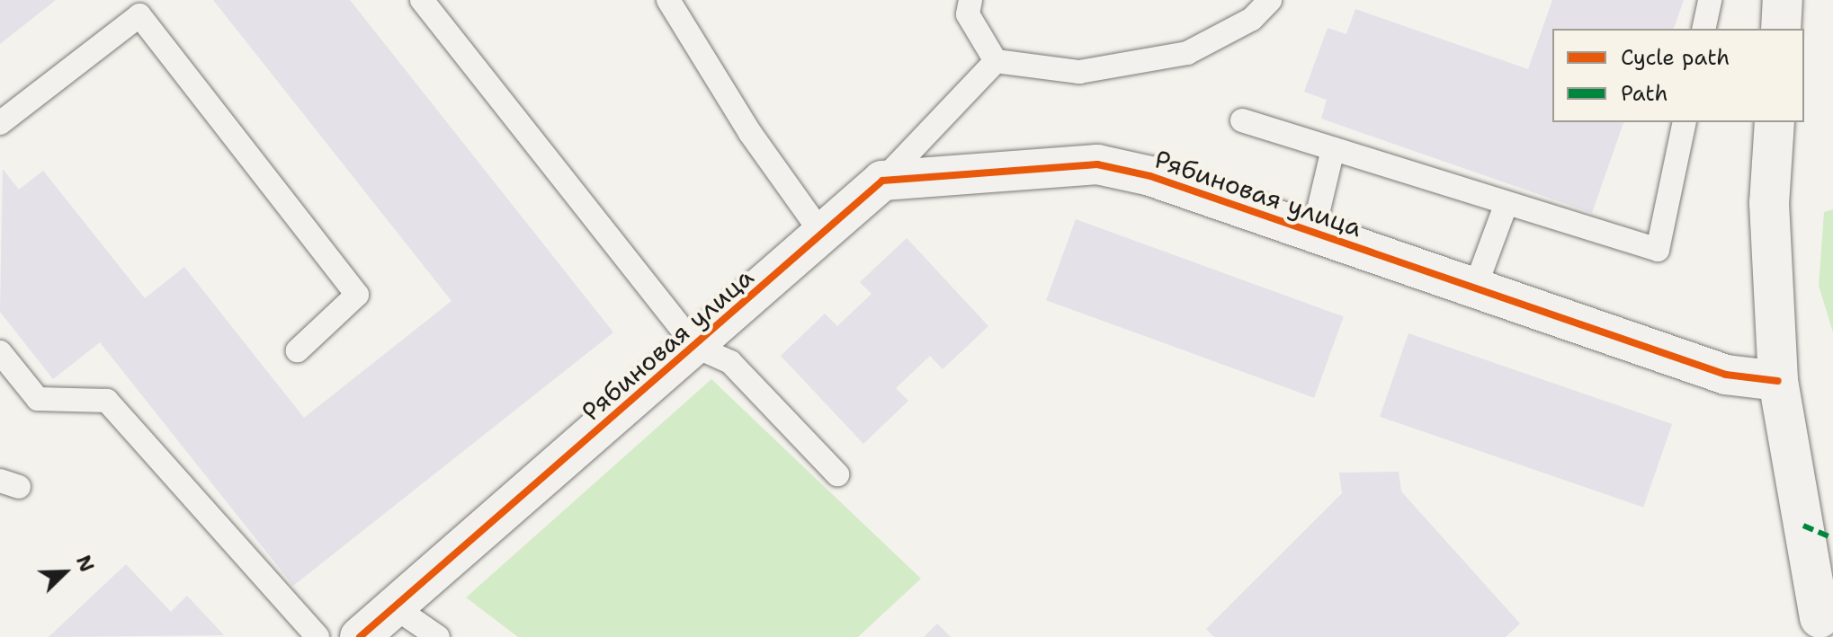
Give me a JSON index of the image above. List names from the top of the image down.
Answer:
{
  "streets": {
    "street": ["Рябиновая улица"]
  },
  "legend": ["Cycle path", "Path"],
  "north": "top right"
}
